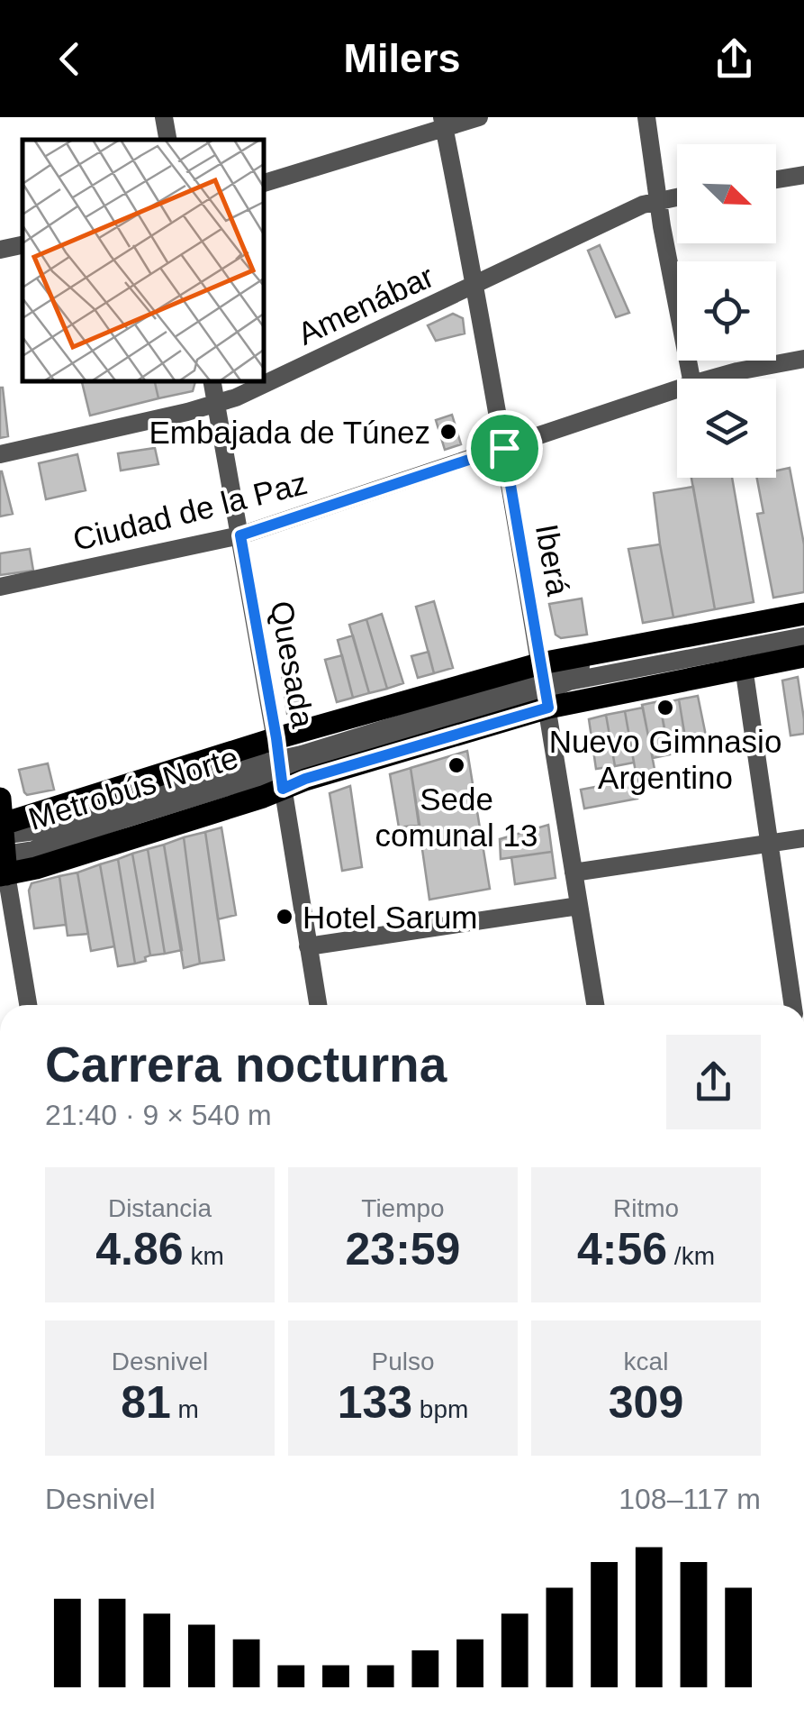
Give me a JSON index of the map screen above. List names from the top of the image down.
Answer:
{
  "streets": {
    "street": [
      "Amenábar",
      "Ciudad de la Paz",
      "Iberá",
      "Quesada"
    ]
  },
  "crossings": [
    ["Amenábar", "Iberá"],
    ["Amenábar", "Quesada"],
    ["Ciudad de la Paz", "Iberá"],
    ["Ciudad de la Paz", "Quesada"]
  ],
  "places": [
    "Embajada de Túnez",
    "Nuevo Gimnasio Argentino",
    "Sede comunal 13",
    "Hotel Sarum"
  ],
  "north": "bottom right",
  "page": {
    "header": "Milers",
    "heading": ["Carrera nocturna", "21:40 · 9 × 540 m"],
    "stats": [
      ["Distancia", "4.86 km"],
      ["Tiempo", "23:59"],
      ["Ritmo", "4:56 /km"],
      ["Desnivel", "81 m"],
      ["Pulso", "133 bpm"],
      ["kcal", "309"]
    ],
    "chart": ["Desnivel", "108–117 m"]
  }
}
